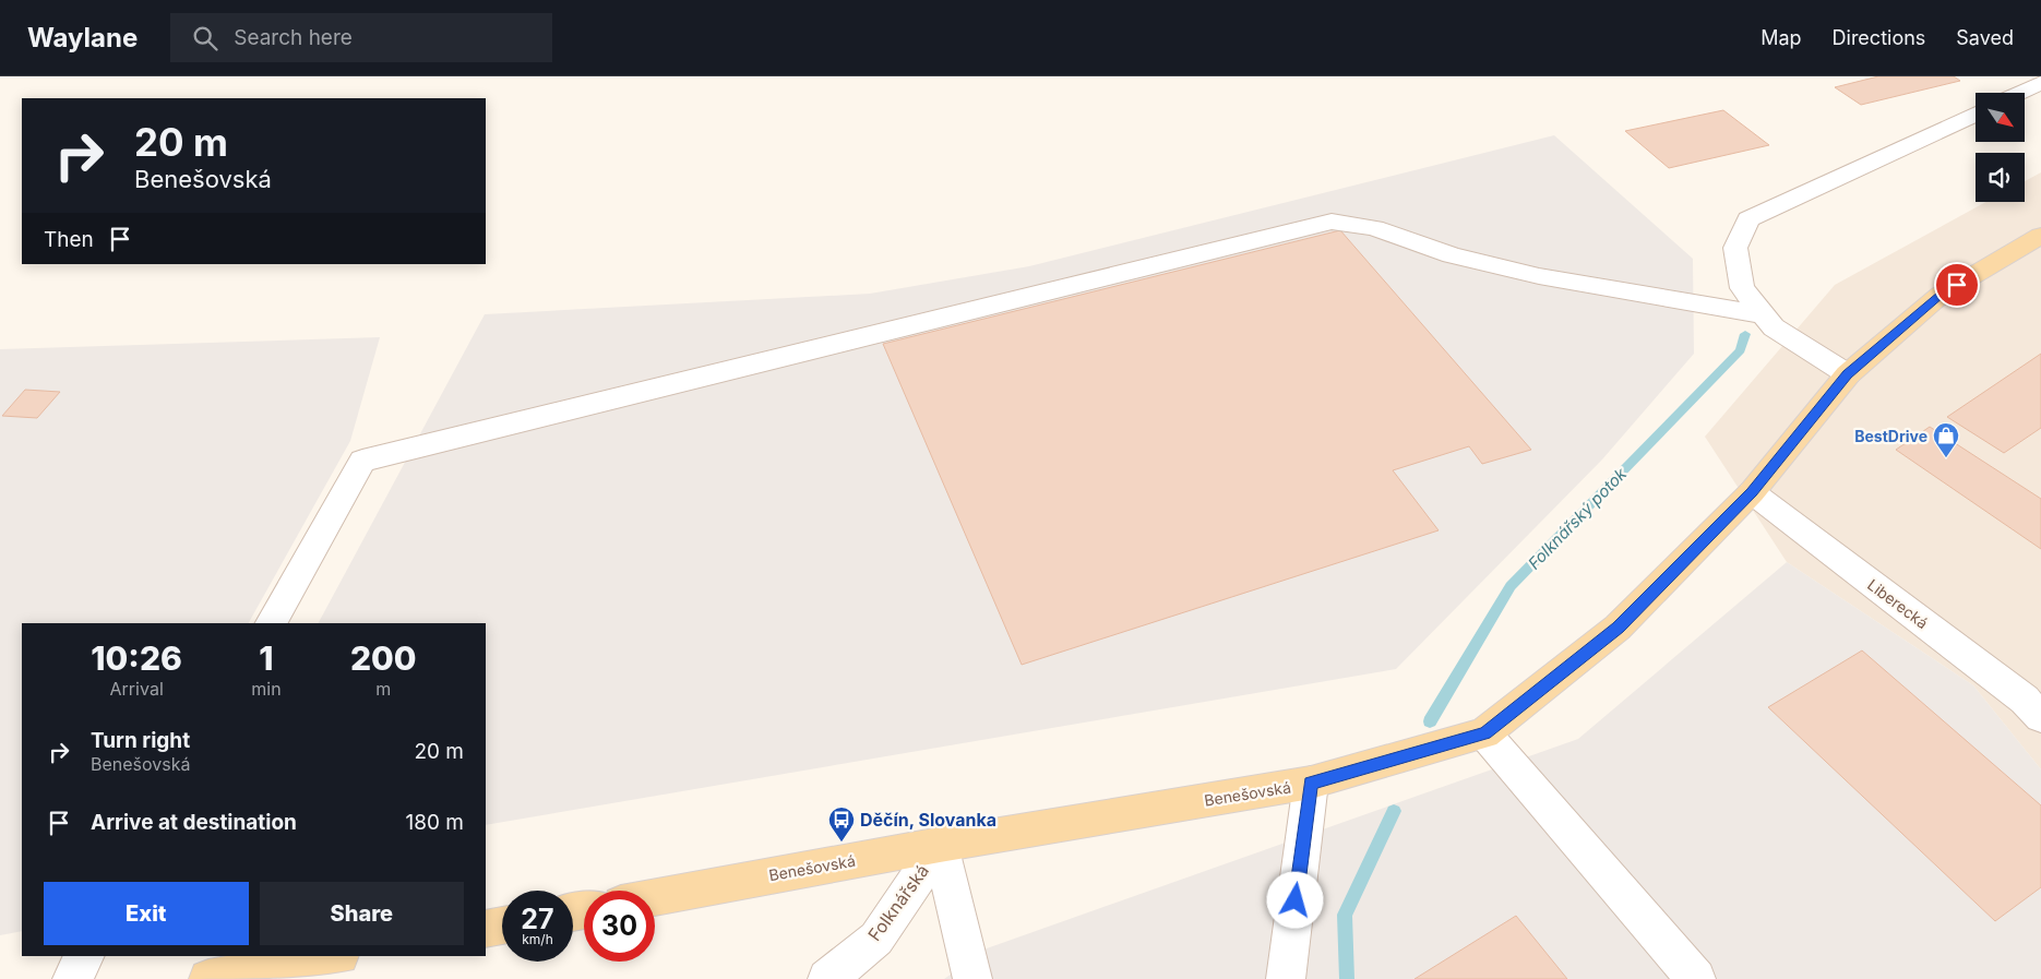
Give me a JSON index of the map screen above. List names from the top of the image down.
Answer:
{
  "streets": {
    "main road": ["Benešovská"],
    "street": ["Liberecká", "Folknářská"]
  },
  "crossings": [
    ["Liberecká", "Benešovská"],
    ["Benešovská", "Folknářská"]
  ],
  "water": ["Folknářský potok"],
  "places": {
    "shop": ["BestDrive"],
    "bus stop": ["Děčín, Slovanka"]
  },
  "north": "bottom right",
  "page": {
    "header": "Waylane",
    "search": "Search here",
    "nav": ["Map", "Directions", "Saved"],
    "turn": ["20 m", "Benešovská"],
    "then": "Then",
    "eta": [
      "10:26",
      "Arrival",
      "1",
      "min",
      "200",
      "m"
    ],
    "list": [
      {
        "name": "Turn right",
        "note": "Benešovská",
        "value": "20 m"
      },
      {
        "name": "Arrive at destination",
        "value": "180 m"
      }
    ],
    "buttons": ["Exit", "Share"],
    "speed": "27 km/h",
    "limit": "30"
  }
}
